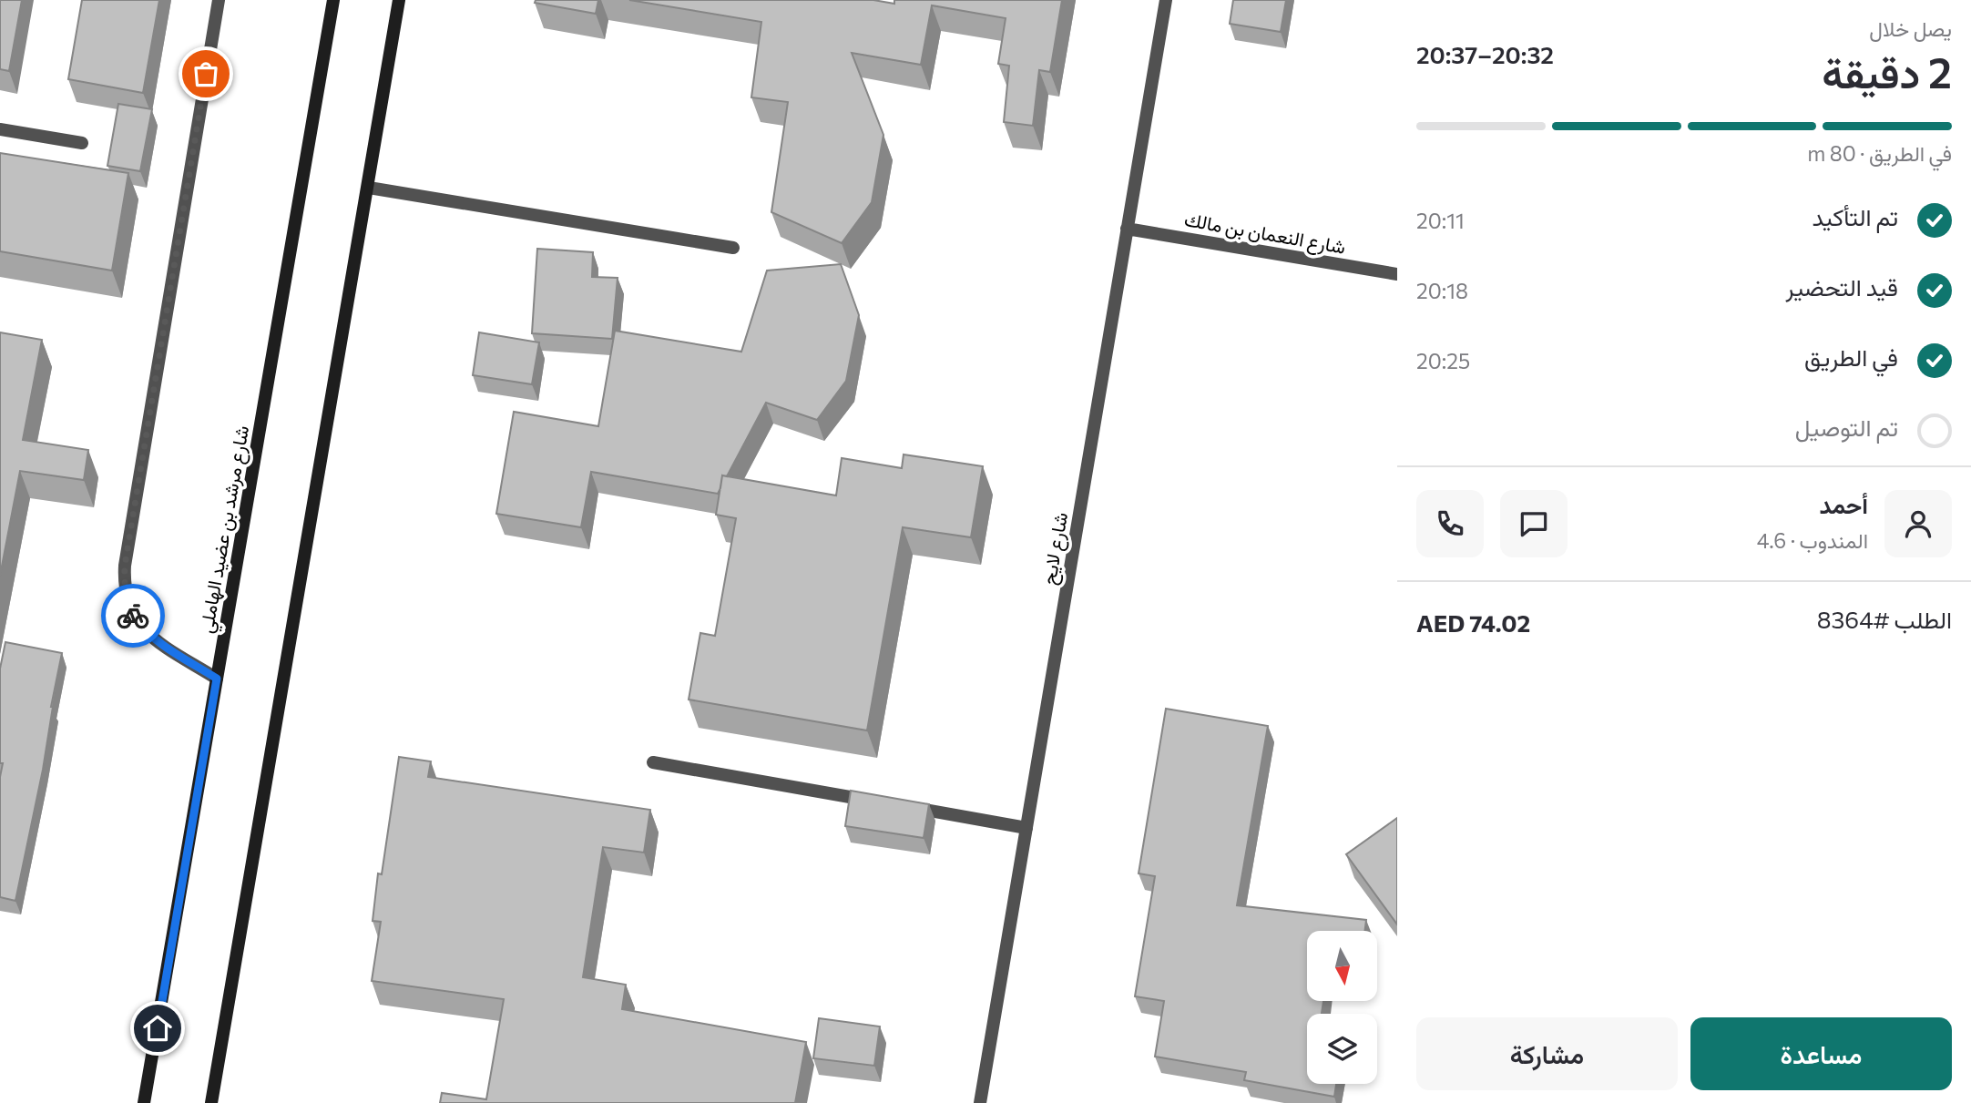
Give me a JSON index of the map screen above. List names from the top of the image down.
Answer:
{
  "streets": {
    "street": ["شارع النعمان بن مالك", "شارع مرشد بن عضيد الهاملي", "شارع لايح"]
  },
  "crossings": [
    ["شارع النعمان بن مالك", "شارع لايح"]
  ],
  "north": "bottom",
  "page": {
    "heading": ["2 دقيقة", "يصل خلال", "20:32–20:37"],
    "panel": [
      "أحمد",
      "المندوب · 4.6",
      "الطلب #8364",
      "AED 74.02"
    ],
    "bar": "في الطريق · 80 m",
    "list": [
      ["تم التأكيد", "20:11"],
      ["قيد التحضير", "20:18"],
      ["في الطريق", "20:25"],
      "تم التوصيل"
    ],
    "buttons": ["مساعدة", "مشاركة"]
  }
}
